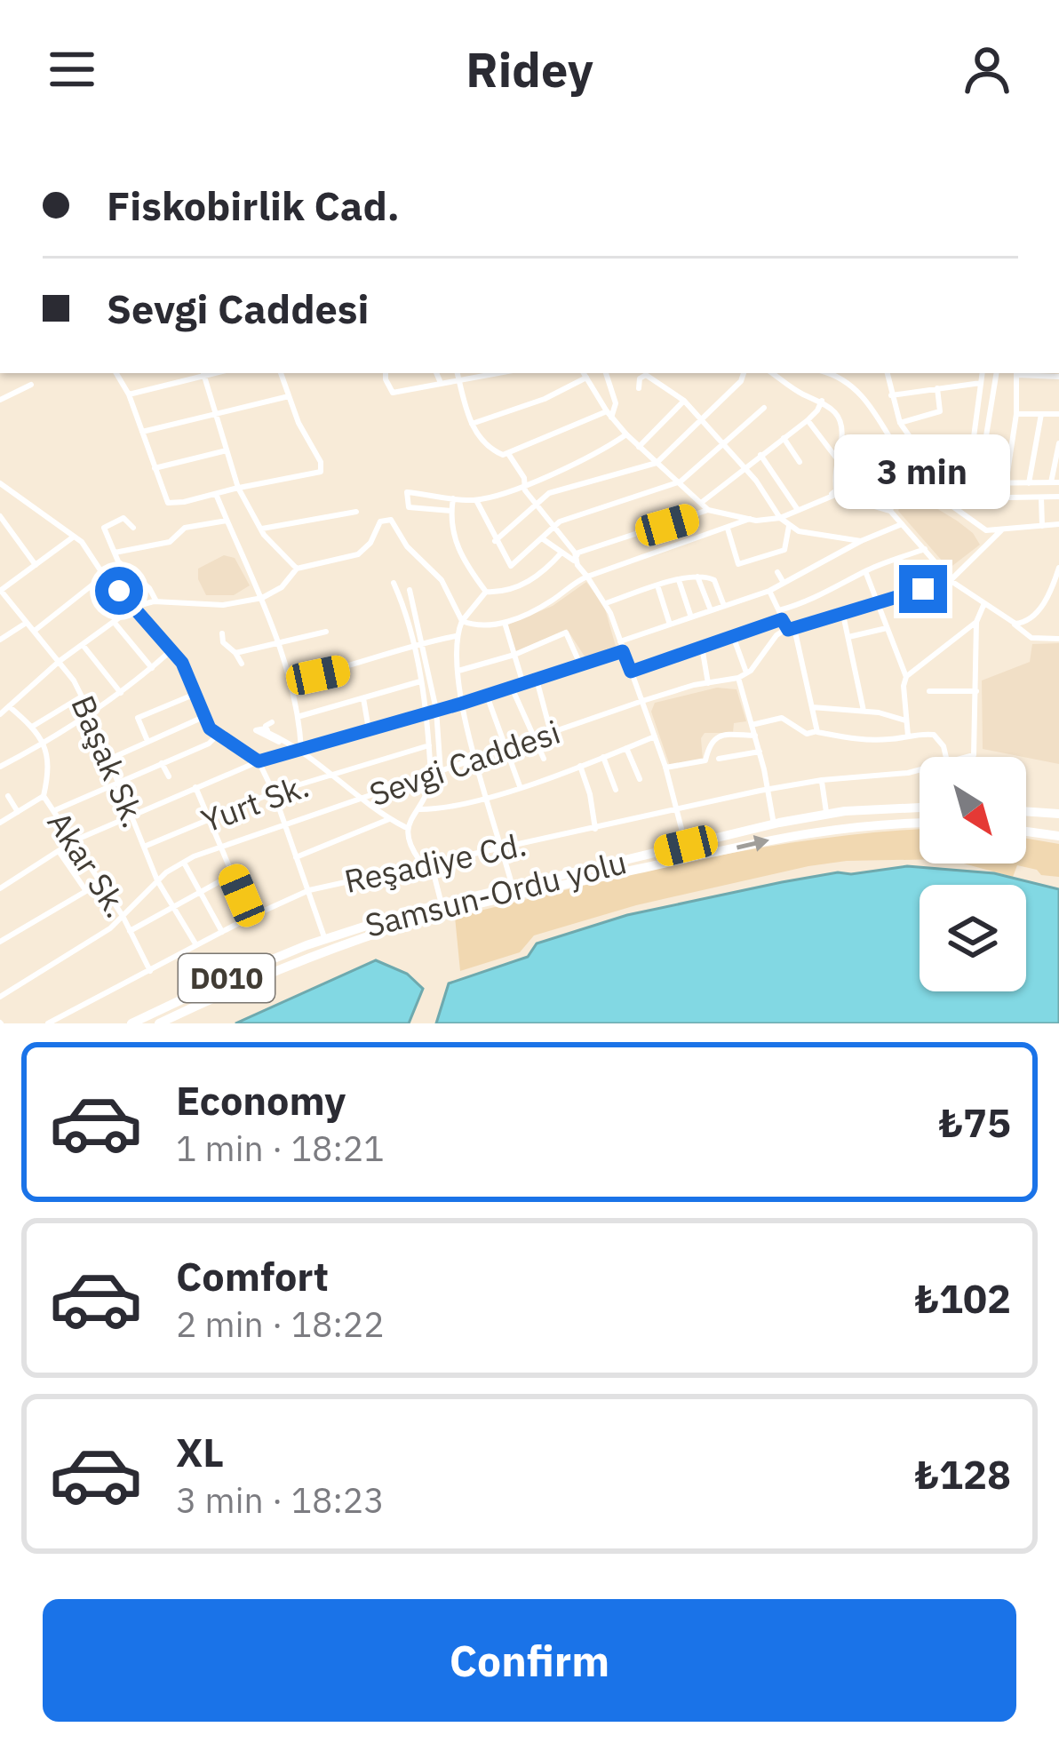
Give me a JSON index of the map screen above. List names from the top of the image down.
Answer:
{
  "streets": {
    "highway": ["Samsun-Ordu yolu", "D010"],
    "street": [
      "Başak Sk.",
      "Sevgi Caddesi",
      "Yurt Sk.",
      "Reşadiye Cd.",
      "Akar Sk."
    ]
  },
  "crossings": [
    ["Başak Sk.", "Sevgi Caddesi"],
    ["Başak Sk.", "Yurt Sk."],
    ["Başak Sk.", "Reşadiye Cd."],
    ["Sevgi Caddesi", "Akar Sk."],
    ["Reşadiye Cd.", "Akar Sk."]
  ],
  "north": "bottom right",
  "page": {
    "header": "Ridey",
    "banner": ["Fiskobirlik Cad.", "Sevgi Caddesi"],
    "bubble": "3 min",
    "list": [
      {
        "name": "Economy",
        "note": "1 min · 18:21",
        "value": "₺75"
      },
      {
        "name": "Comfort",
        "note": "2 min · 18:22",
        "value": "₺102"
      },
      {
        "name": "XL",
        "note": "3 min · 18:23",
        "value": "₺128"
      }
    ],
    "buttons": "Confirm"
  }
}
